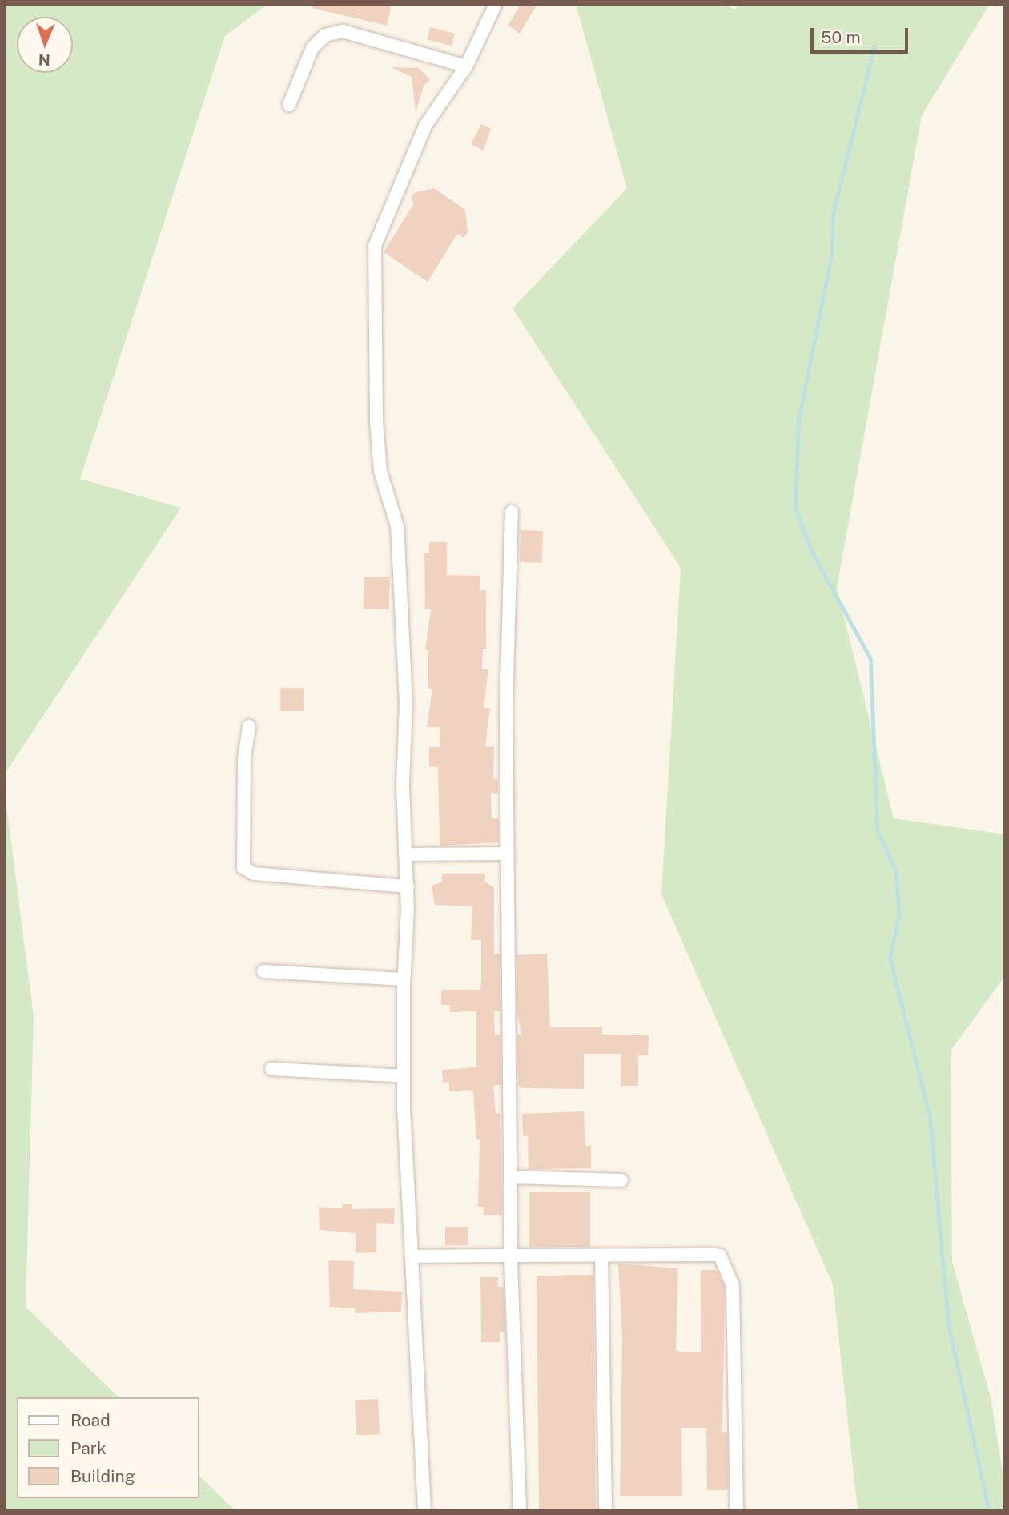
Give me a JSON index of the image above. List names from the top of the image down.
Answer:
{
  "legend": ["Road", "Park", "Building"],
  "scale_bar": "50 m",
  "north": "bottom"
}
